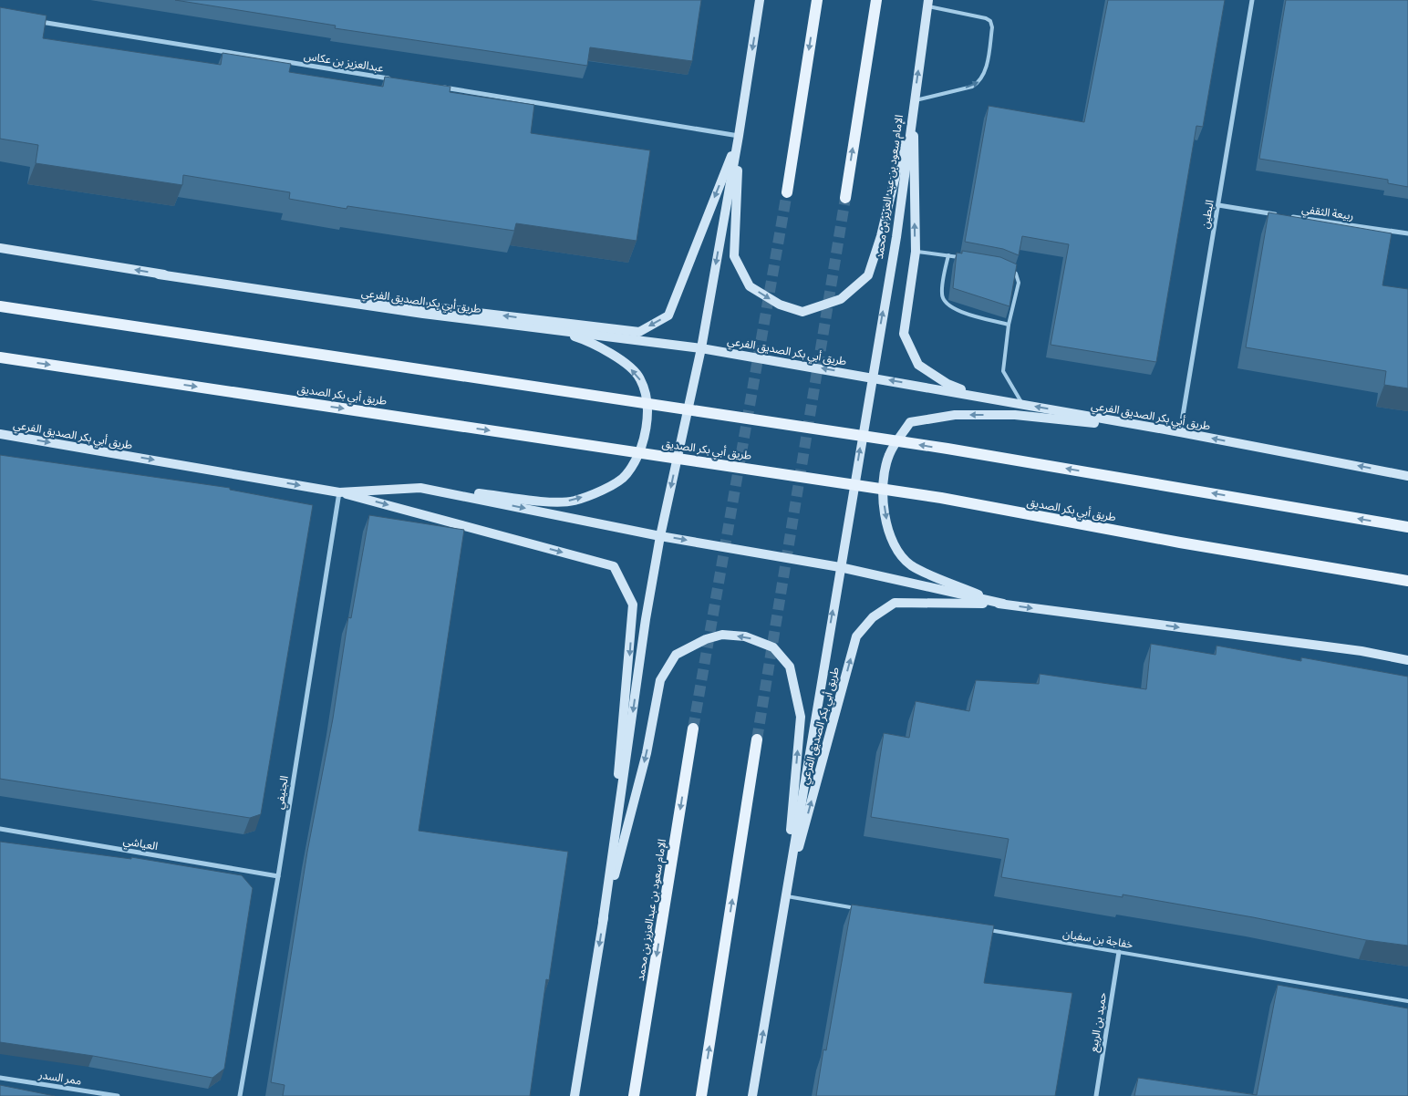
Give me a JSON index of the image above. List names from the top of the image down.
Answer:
{
  "streets": {
    "main road": ["طريق أبي بكر الصديق", "الإمام سعود بن عبدالعزيز بن محمد"],
    "street": [
      "عبدالعزيز بن عكاس",
      "الإمام سعود بن عبد العزيز بن محمد",
      "ربيعة الثقفي",
      "البطين",
      "طريق أبي بكر الصديق الفرعي",
      "الجنيفي",
      "العياشي",
      "حميد بن الربيع",
      "ممر السدر"
    ],
    "lane": ["خفاجة بن سفيان"]
  },
  "crossings": [
    ["الإمام سعود بن عبد العزيز بن محمد", "طريق أبي بكر الصديق الفرعي"],
    ["البطين", "طريق أبي بكر الصديق الفرعي"],
    ["طريق أبي بكر الصديق الفرعي", "الجنيفي"],
    ["الجنيفي", "العياشي"],
    ["خفاجة بن سفيان", "حميد بن الربيع"]
  ],
  "one_way": ["الإمام سعود بن عبد العزيز بن محمد"]
}
